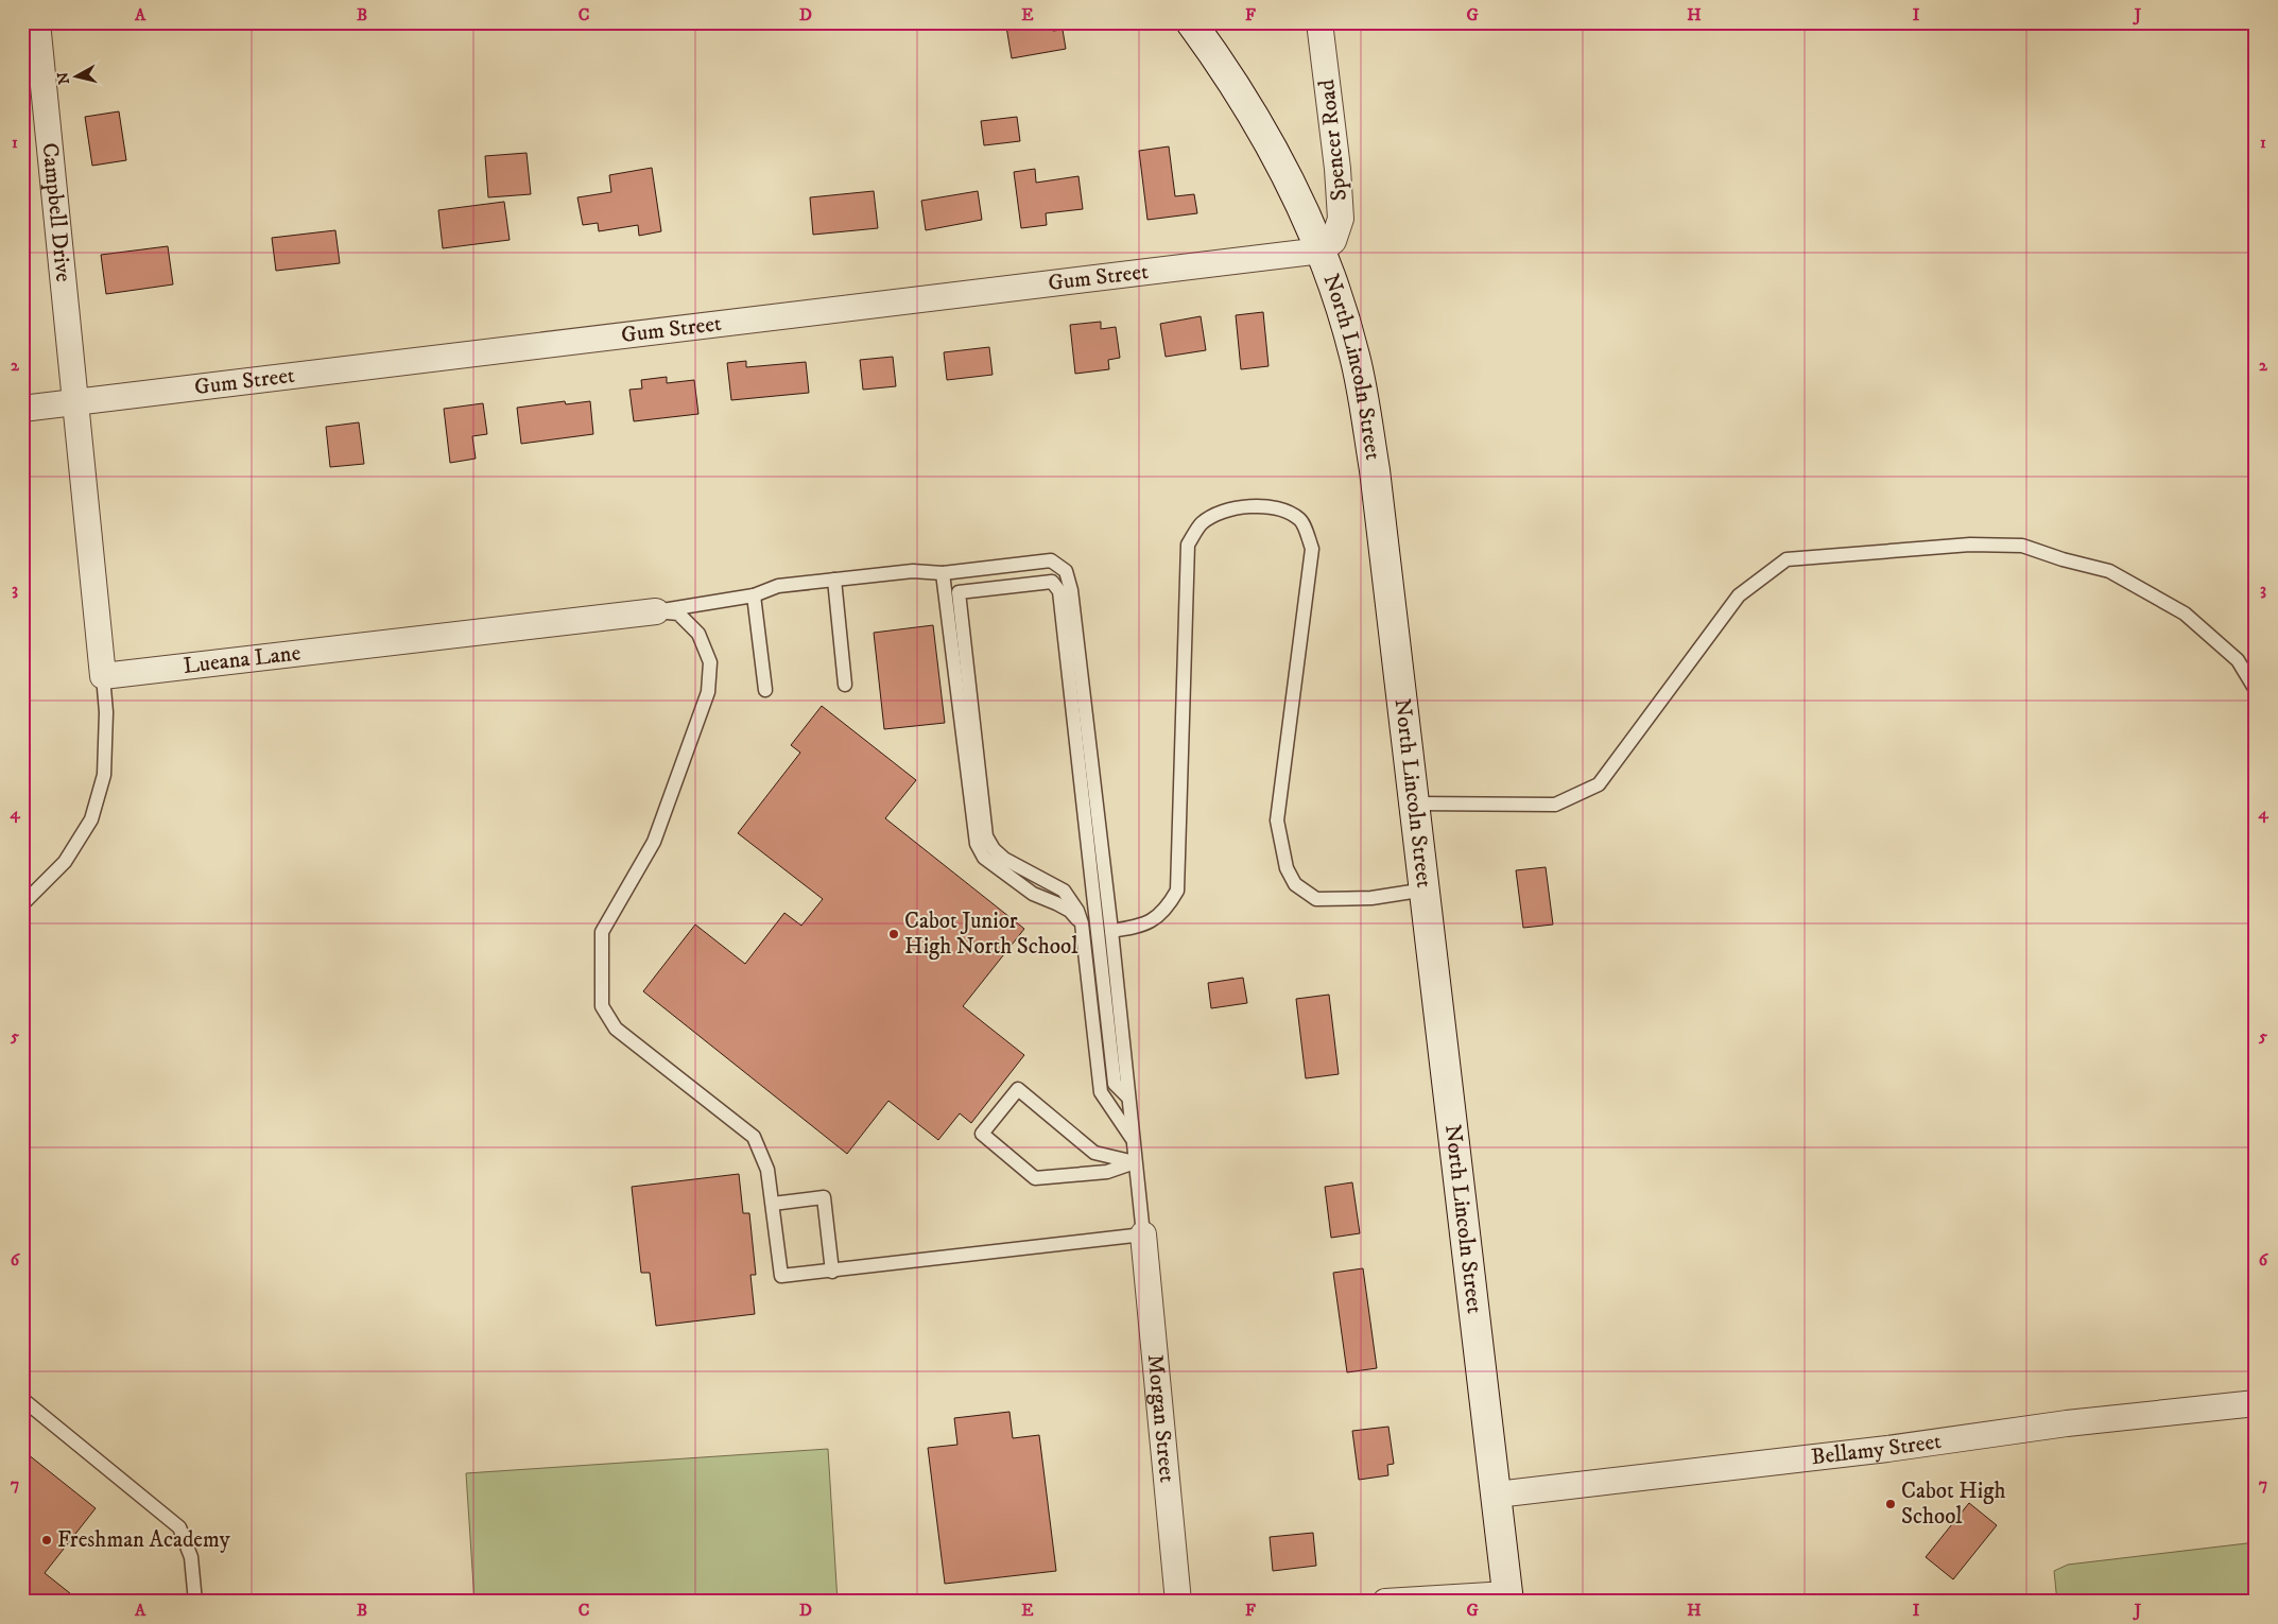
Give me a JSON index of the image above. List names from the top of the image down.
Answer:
{
  "streets": {
    "street": [
      "Spencer Road",
      "Campbell Drive",
      "Gum Street",
      "North Lincoln Street",
      "Lueana Lane",
      "Morgan Street",
      "Bellamy Street"
    ]
  },
  "crossings": [
    ["Spencer Road", "Gum Street"],
    ["Spencer Road", "North Lincoln Street"],
    ["Campbell Drive", "Gum Street"],
    ["Gum Street", "North Lincoln Street"],
    ["North Lincoln Street", "Bellamy Street"]
  ],
  "places": ["Cabot Junior High North School", "Cabot High School", "Freshman Academy"],
  "north": "left",
  "grid": {
    "columns": [
      "A",
      "B",
      "C",
      "D",
      "E",
      "F",
      "G",
      "H",
      "I",
      "J"
    ],
    "rows": [
      "1",
      "2",
      "3",
      "4",
      "5",
      "6",
      "7"
    ]
  }
}
